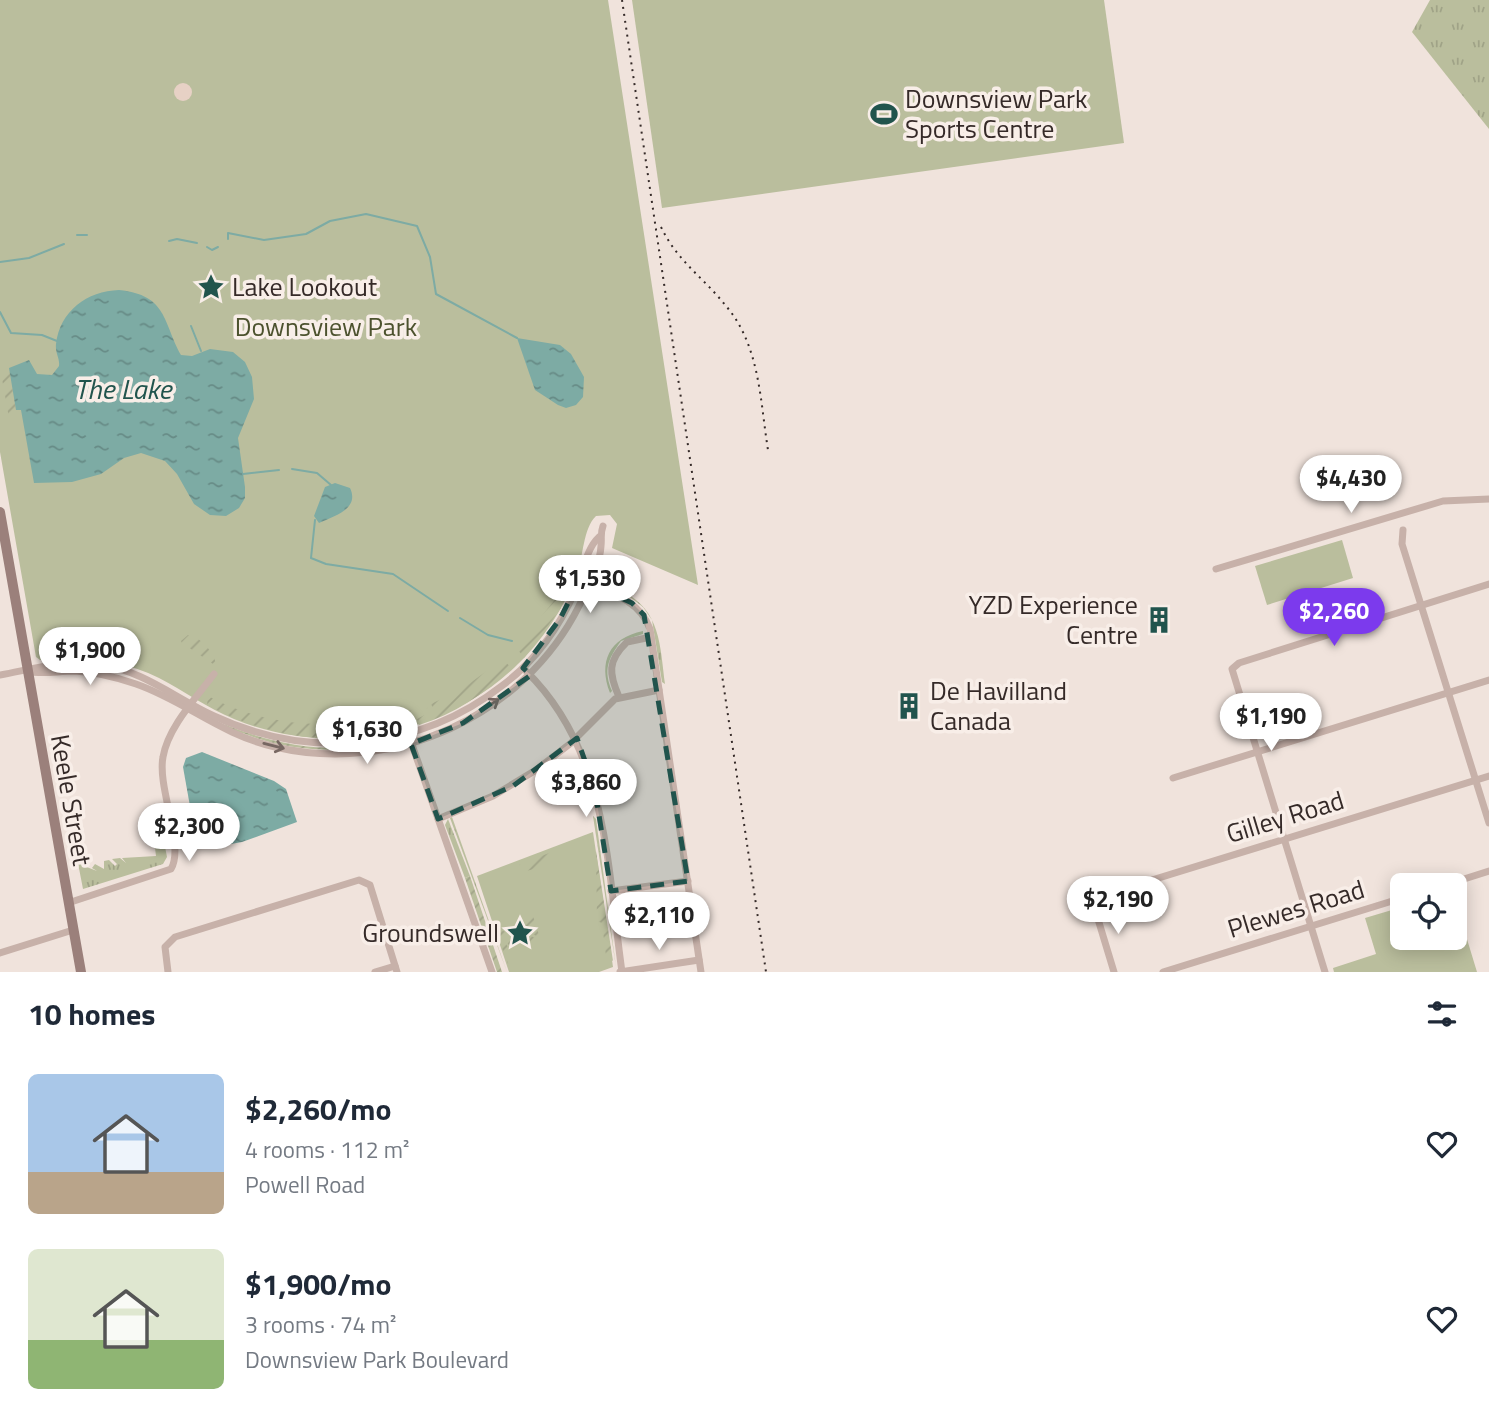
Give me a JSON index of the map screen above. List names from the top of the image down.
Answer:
{
  "streets": {
    "main road": ["Keele Street"],
    "street": ["Gilley Road", "Plewes Road"]
  },
  "water": ["The Lake"],
  "parks": ["Downsview Park"],
  "places": {
    "sports": ["Downsview Park Sports Centre"],
    "place": ["Lake Lookout", "Groundswell"],
    "building": ["YZD Experience Centre", "De Havilland Canada"]
  },
  "page": {
    "price": [
      "$4,430",
      "$1,530",
      "$2,260",
      "$1,900",
      "$1,190",
      "$1,630",
      "$3,860",
      "$2,300",
      "$2,190",
      "$2,110"
    ],
    "heading": "10 homes",
    "list": [
      {
        "name": "$2,260/mo",
        "note": "4 rooms · 112 m² · Powell Road"
      },
      {
        "name": "$1,900/mo",
        "note": "3 rooms · 74 m² · Downsview Park Boulevard"
      }
    ]
  }
}
